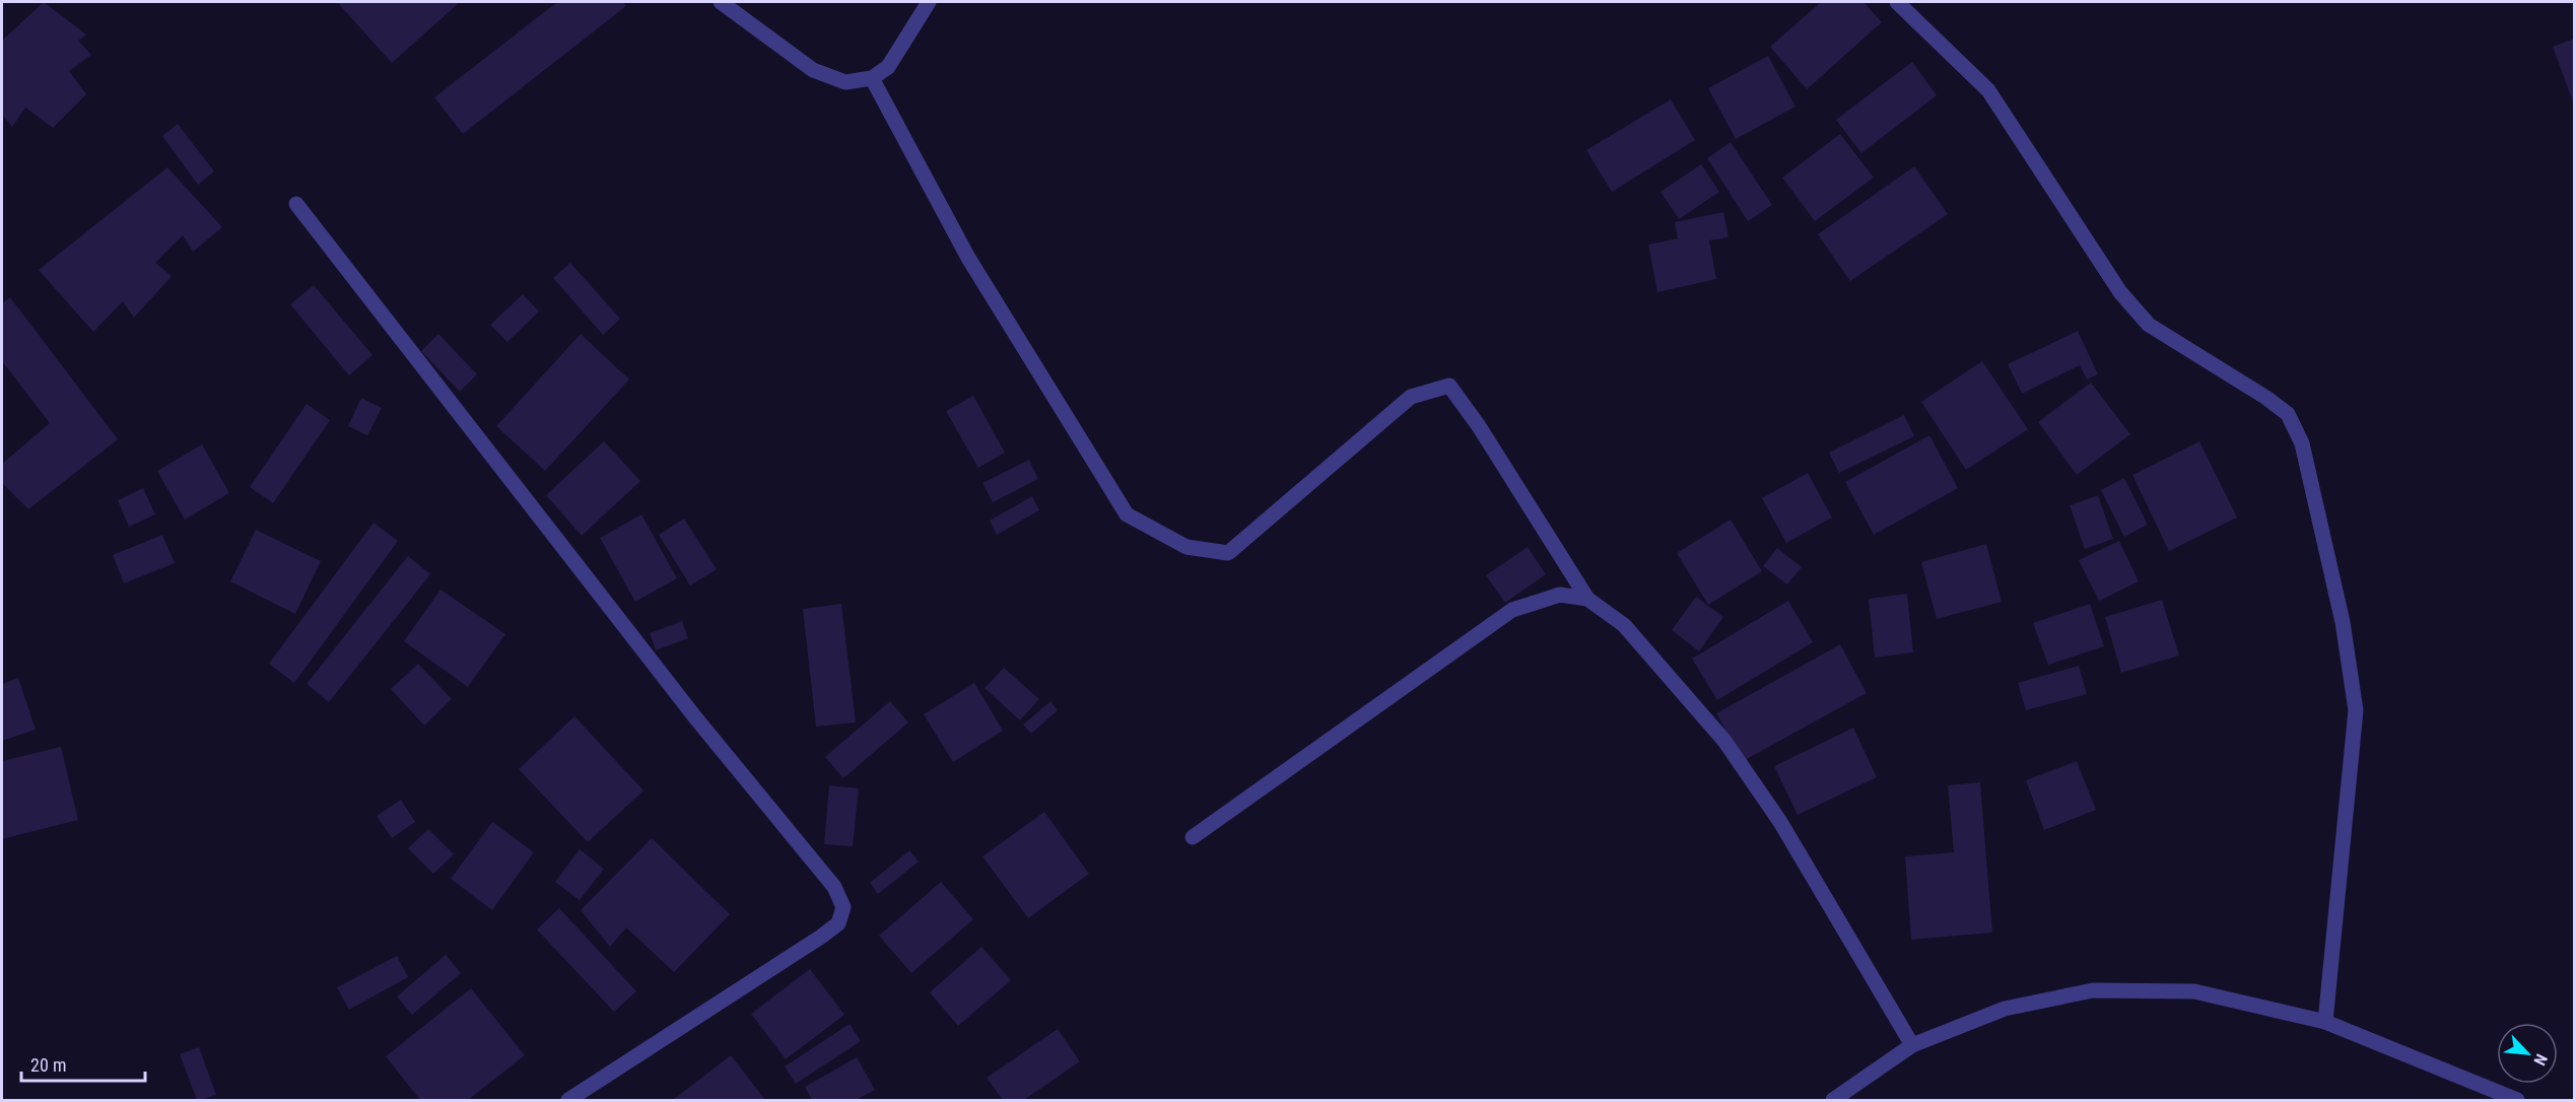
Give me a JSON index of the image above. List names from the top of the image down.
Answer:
{
  "scale_bar": "20 m",
  "north": "bottom right"
}
